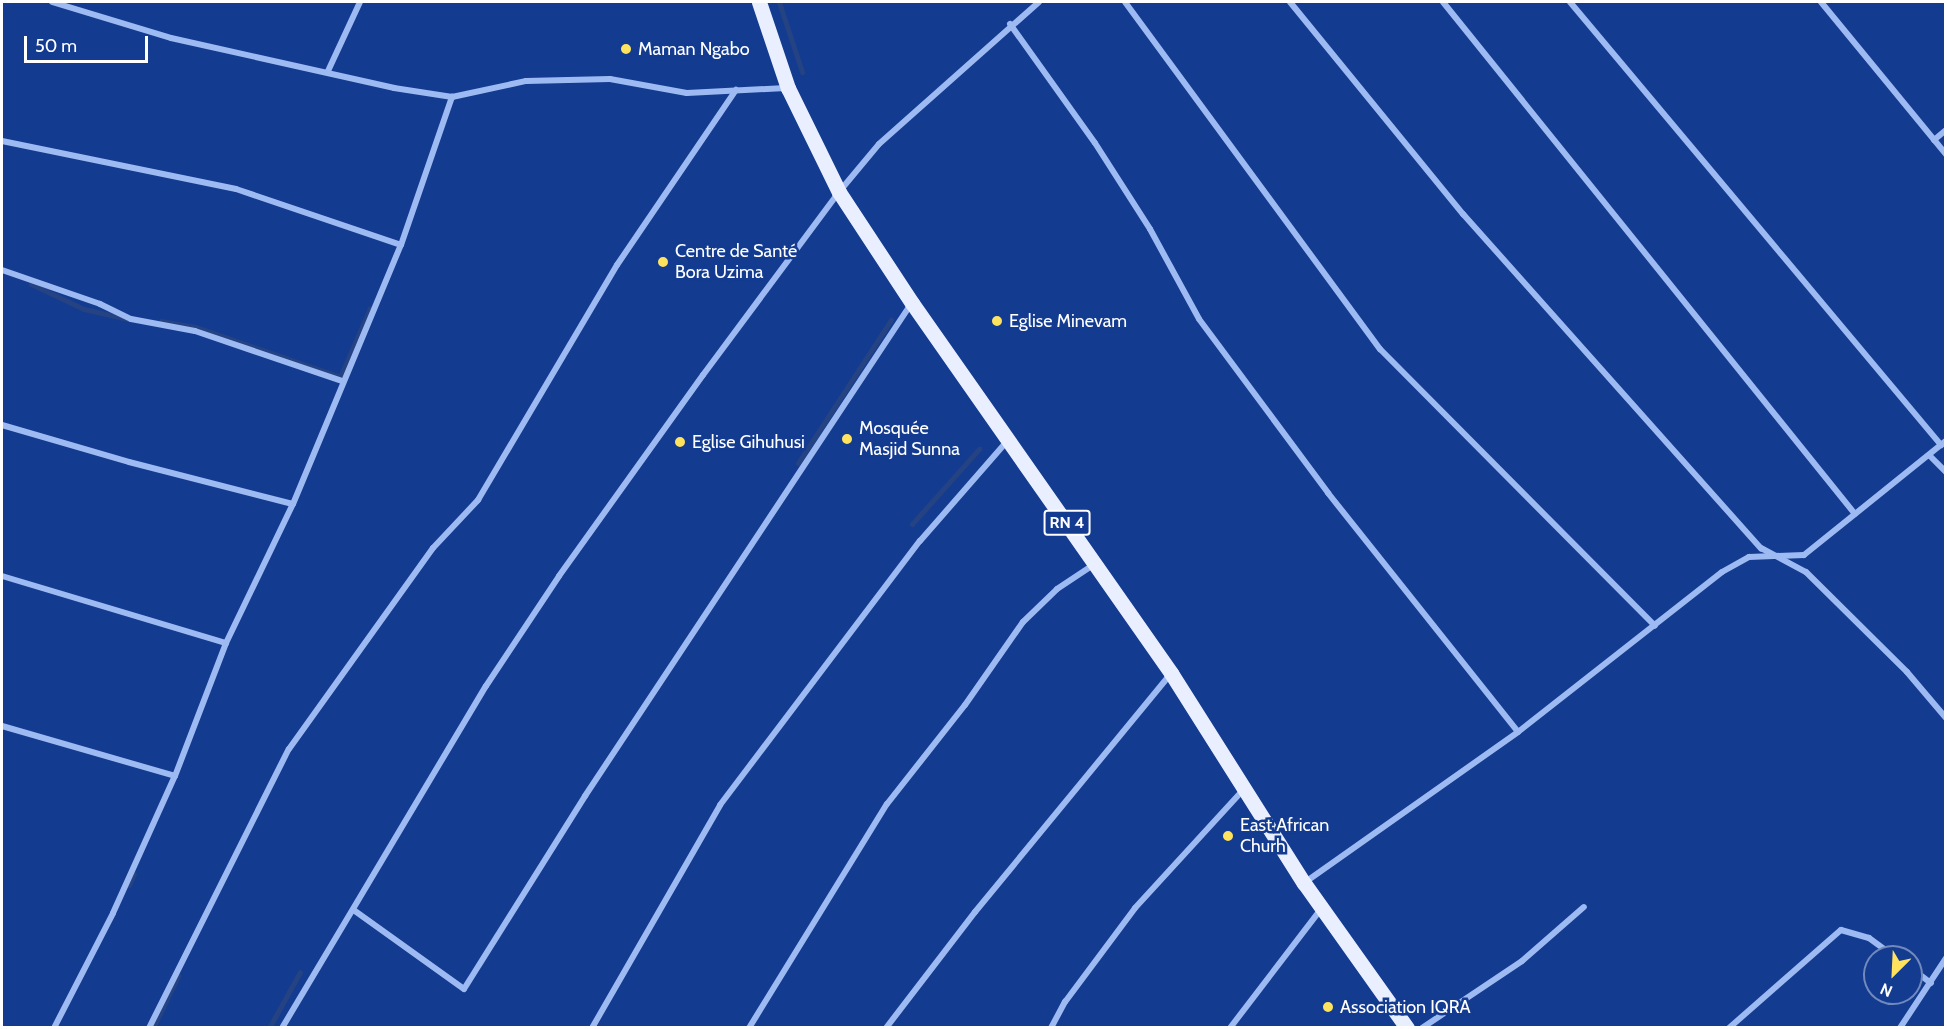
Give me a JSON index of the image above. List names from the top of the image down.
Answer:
{
  "streets": {
    "main road": ["RN 4"]
  },
  "places": [
    "Maman Ngabo",
    "Centre de Santé Bora Uzima",
    "Eglise Minevam",
    "Mosquée Masjid Sunna",
    "Eglise Gihuhusi",
    "East African Churh",
    "Association IQRA"
  ],
  "scale_bar": "50 m",
  "north": "bottom left"
}
